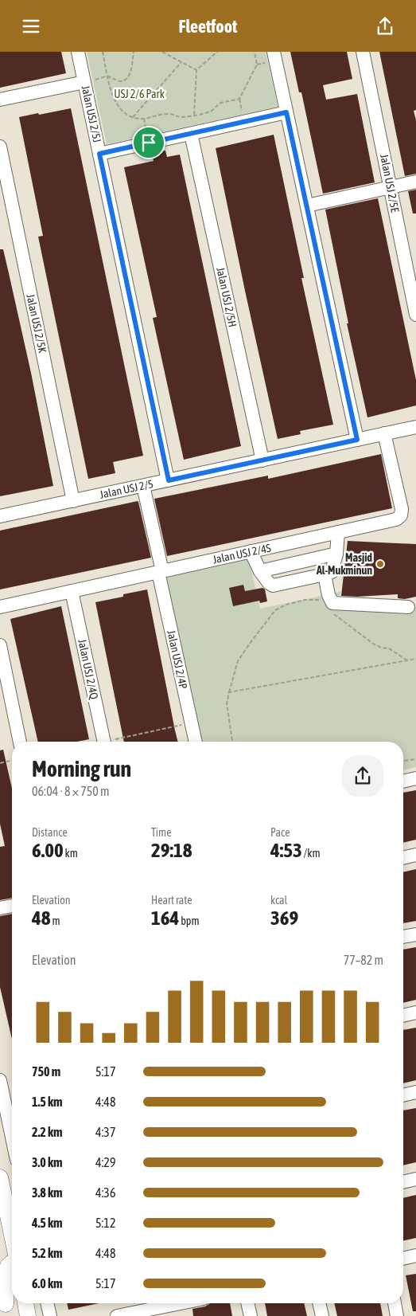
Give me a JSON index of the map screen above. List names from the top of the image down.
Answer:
{
  "streets": {
    "street": [
      "Jalan USJ 2/5J",
      "Jalan USJ 2/5E",
      "Jalan USJ 2/5H",
      "Jalan USJ 2/5K",
      "Jalan USJ 2/5",
      "Jalan USJ 2/4S",
      "Jalan USJ 2/4P",
      "Jalan USJ 2/4Q"
    ]
  },
  "crossings": [
    ["Jalan USJ 2/5J", "Jalan USJ 2/5"],
    ["Jalan USJ 2/5H", "Jalan USJ 2/5"],
    ["Jalan USJ 2/5K", "Jalan USJ 2/5"],
    ["Jalan USJ 2/5", "Jalan USJ 2/4S"],
    ["Jalan USJ 2/5", "Jalan USJ 2/4P"],
    ["Jalan USJ 2/4S", "Jalan USJ 2/4P"],
    ["Jalan USJ 2/4S", "Jalan USJ 2/4Q"]
  ],
  "parks": ["USJ 2/6 Park"],
  "places": ["Masjid Al-Mukminun"],
  "page": {
    "header": "Fleetfoot",
    "heading": ["Morning run", "06:04 · 8 × 750 m"],
    "stats": [
      ["Distance", "6.00 km"],
      ["Time", "29:18"],
      ["Pace", "4:53 /km"],
      ["Elevation", "48 m"],
      ["Heart rate", "164 bpm"],
      ["kcal", "369"]
    ],
    "chart": ["Elevation", "77–82 m"],
    "list": [
      {
        "name": "750 m",
        "note": "5:17"
      },
      {
        "name": "1.5 km",
        "note": "4:48"
      },
      {
        "name": "2.2 km",
        "note": "4:37"
      },
      {
        "name": "3.0 km",
        "note": "4:29"
      },
      {
        "name": "3.8 km",
        "note": "4:36"
      },
      {
        "name": "4.5 km",
        "note": "5:12"
      },
      {
        "name": "5.2 km",
        "note": "4:48"
      },
      {
        "name": "6.0 km",
        "note": "5:17"
      }
    ]
  }
}
